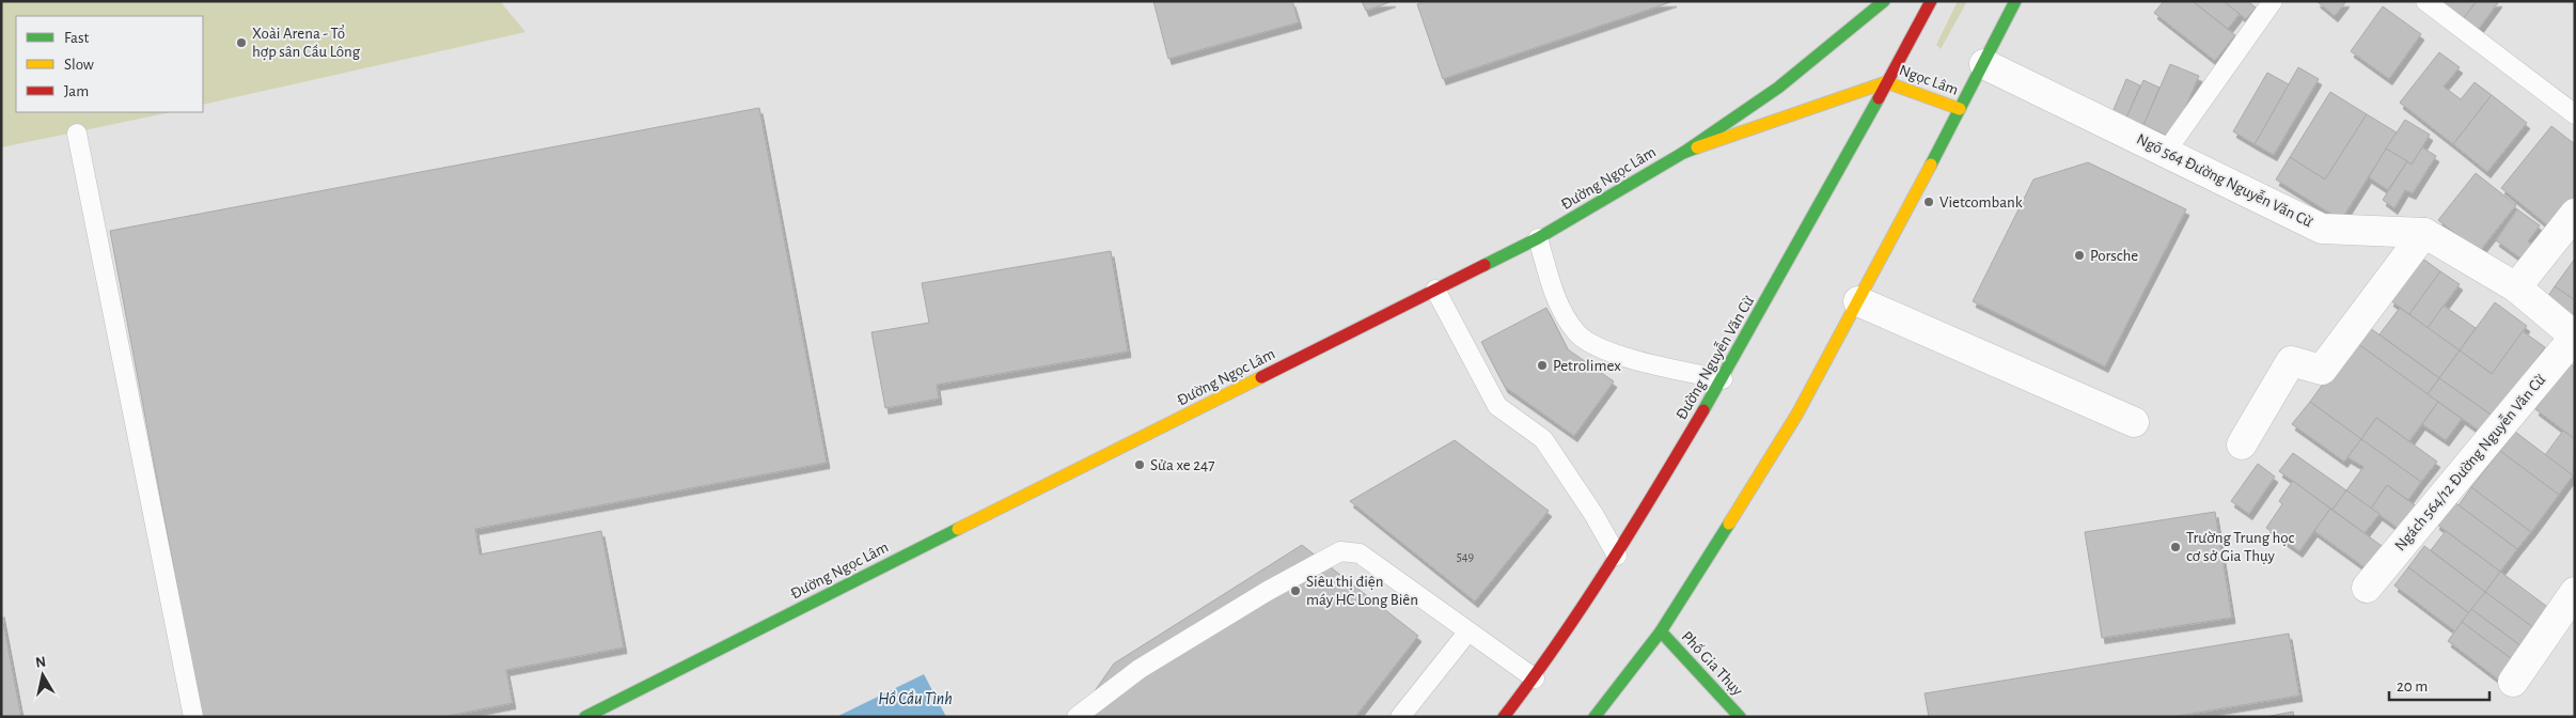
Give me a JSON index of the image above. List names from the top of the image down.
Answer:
{
  "streets": {
    "main road": [
      "Ngọc Lâm",
      "Đường Ngọc Lâm",
      "Đường Nguyễn Văn Cừ",
      "Phố Gia Thụy"
    ],
    "street": ["Ngõ 564 Đường Nguyễn Văn Cừ", "Ngách 564/12 Đường Nguyễn Văn Cừ"]
  },
  "crossings": [
    ["Ngọc Lâm", "Đường Ngọc Lâm"],
    ["Ngọc Lâm", "Đường Nguyễn Văn Cừ"],
    ["Đường Ngọc Lâm", "Đường Nguyễn Văn Cừ"],
    ["Ngõ 564 Đường Nguyễn Văn Cừ", "Ngách 564/12 Đường Nguyễn Văn Cừ"]
  ],
  "water": ["Hồ Cầu Tình"],
  "places": [
    "Xoài Arena - Tổ hợp sân Cầu Lông",
    "Vietcombank",
    "Porsche",
    "Petrolimex",
    "Sửa xe 247",
    "Trường Trung học cơ sở Gia Thụy",
    "Siêu thị điện máy HC Long Biên"
  ],
  "house_numbers": ["549"],
  "legend": ["Fast", "Slow", "Jam"],
  "scale_bar": "20 m",
  "north": "top"
}
